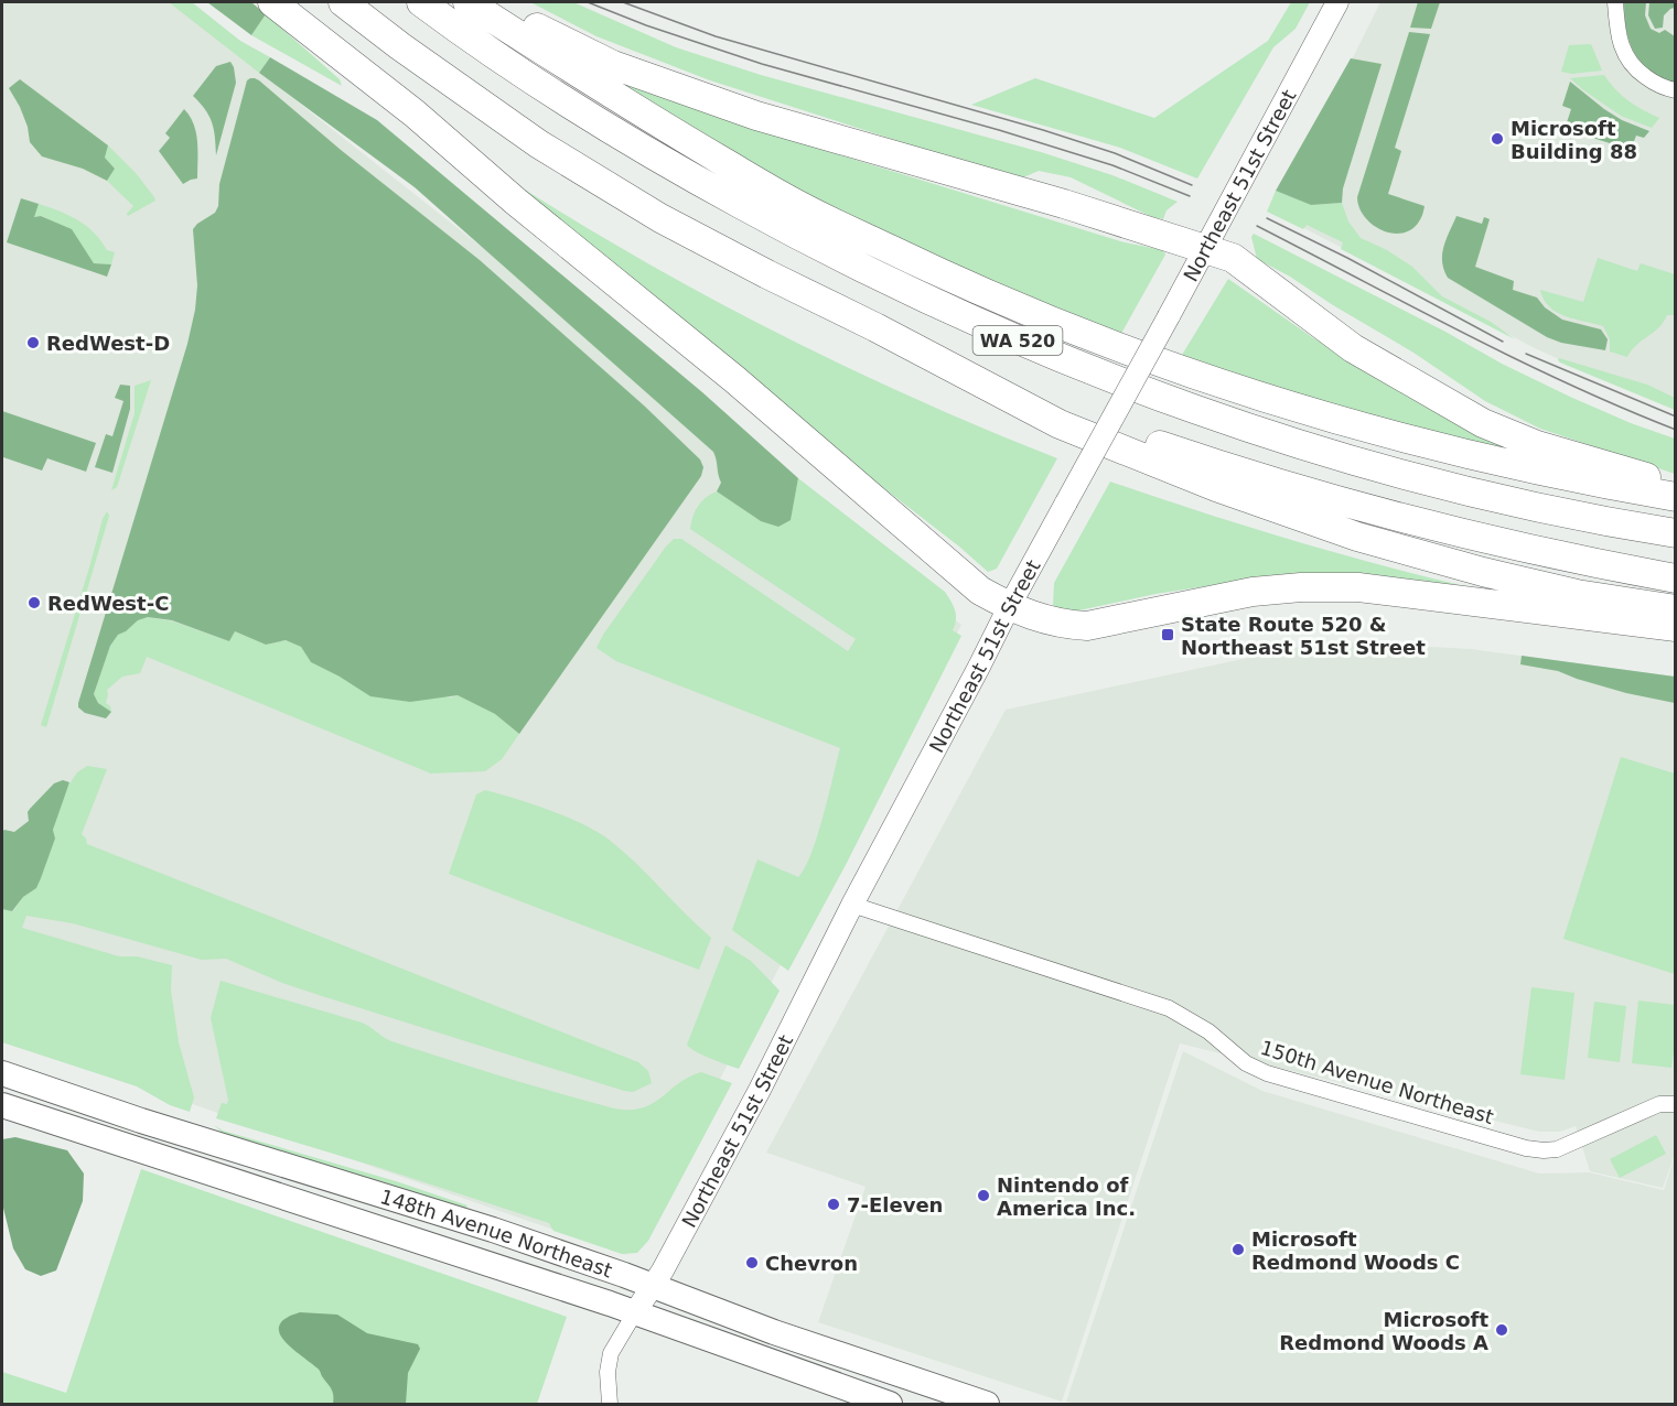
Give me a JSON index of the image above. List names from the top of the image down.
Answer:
{
  "streets": {
    "highway": ["WA 520"],
    "main road": ["Northeast 51st Street", "148th Avenue Northeast"],
    "street": ["150th Avenue Northeast"]
  },
  "crossings": [
    ["Northeast 51st Street", "150th Avenue Northeast"],
    ["Northeast 51st Street", "148th Avenue Northeast"]
  ],
  "places": {
    "other": [
      "Microsoft Building 88",
      "RedWest-D",
      "RedWest-C",
      "Nintendo of America Inc.",
      "7-Eleven",
      "Microsoft Redmond Woods C",
      "Chevron",
      "Microsoft Redmond Woods A"
    ],
    "transit": ["State Route 520 & Northeast 51st Street"]
  }
}
